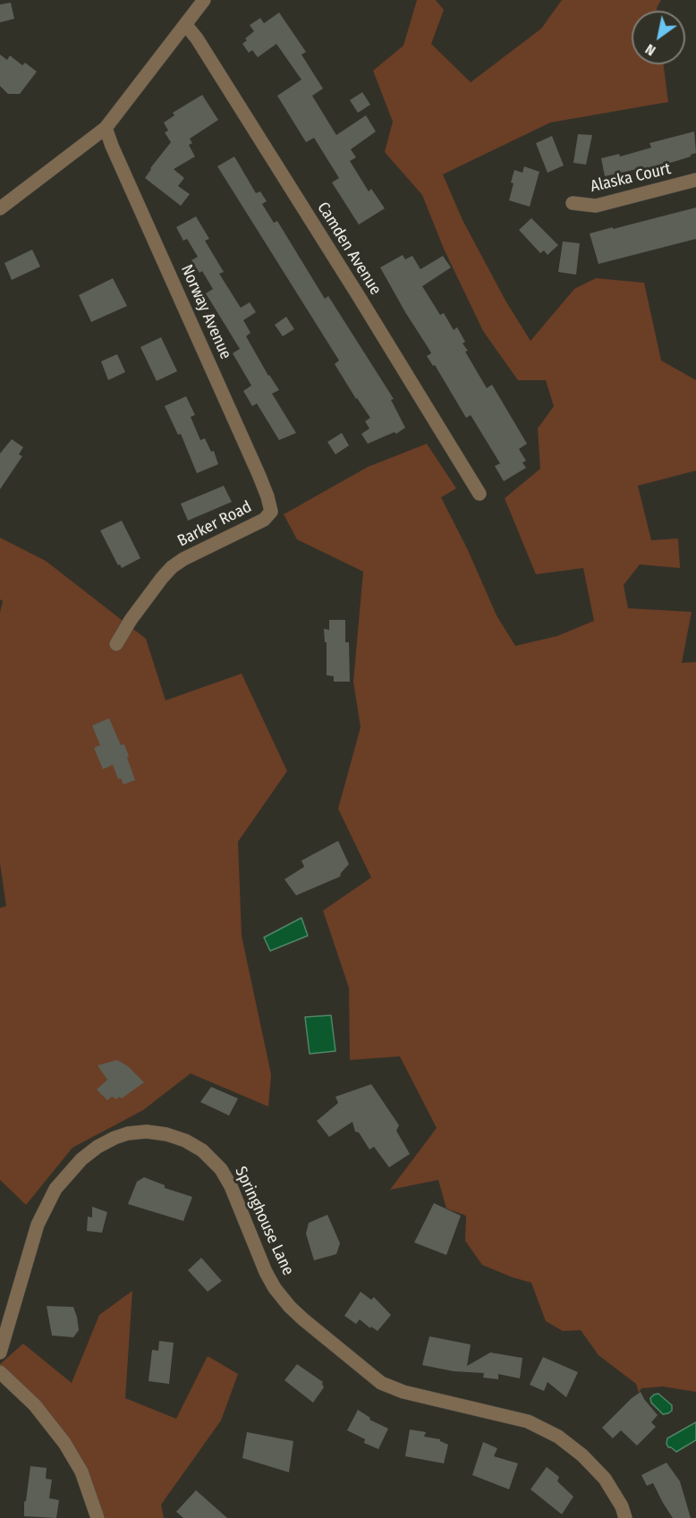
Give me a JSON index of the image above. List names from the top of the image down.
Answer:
{
  "streets": {
    "street": [
      "Alaska Court",
      "Camden Avenue",
      "Norway Avenue",
      "Barker Road",
      "Springhouse Lane"
    ]
  },
  "crossings": [
    ["Norway Avenue", "Barker Road"]
  ],
  "north": "bottom left"
}
